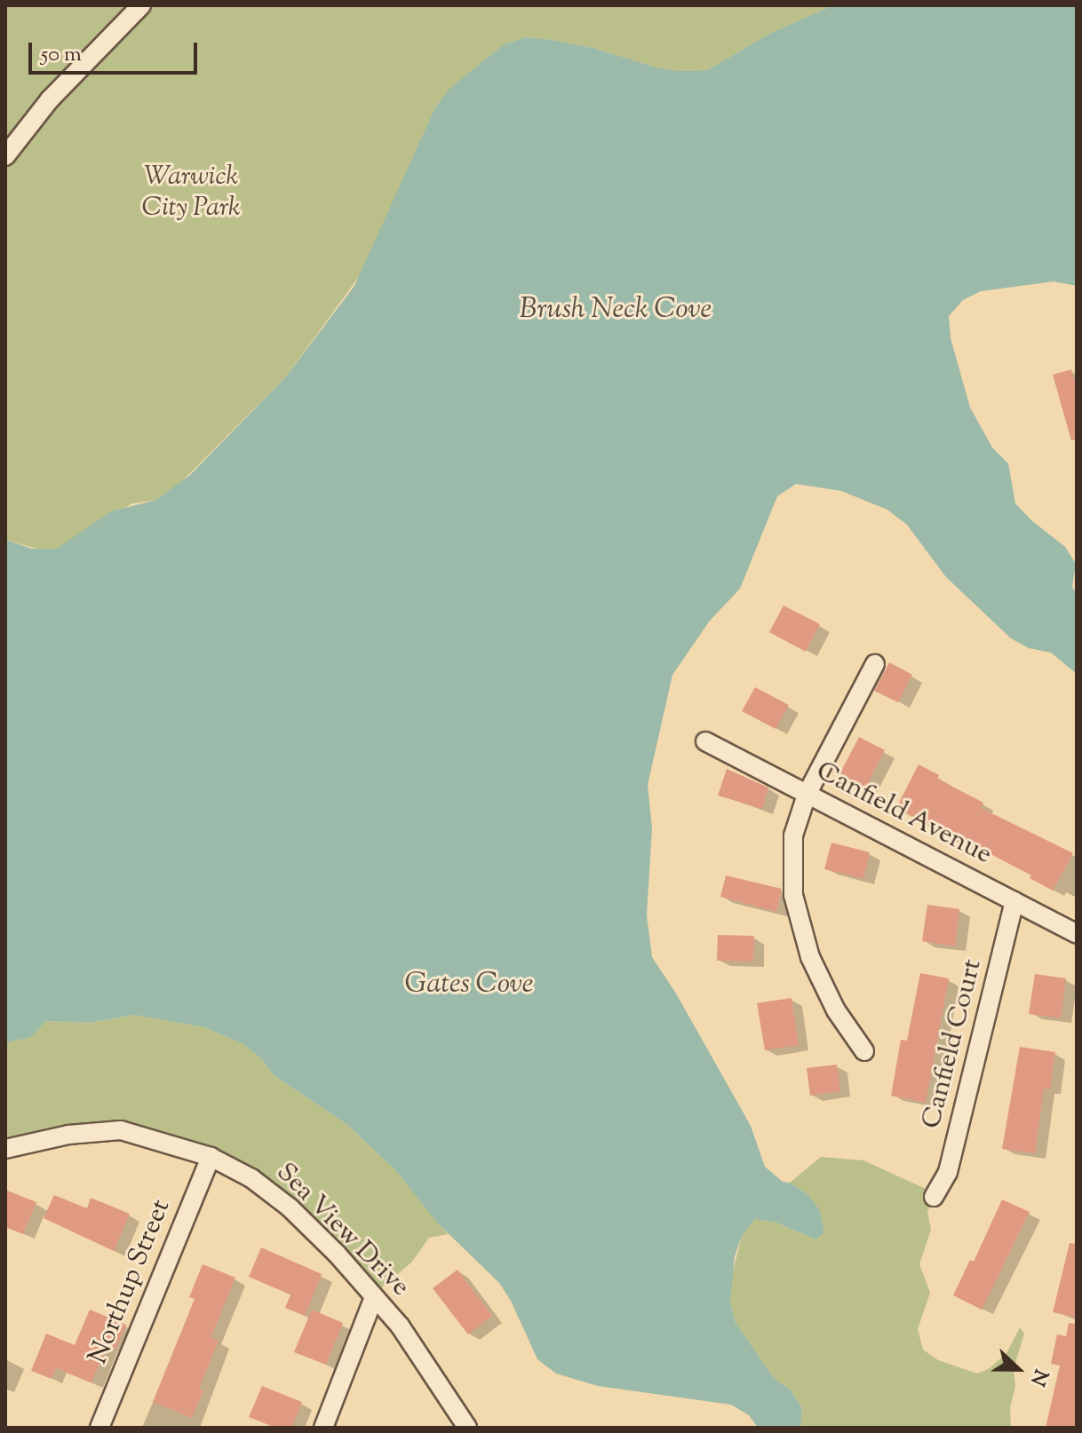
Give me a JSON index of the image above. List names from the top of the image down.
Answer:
{
  "streets": {
    "street": [
      "Canfield Avenue",
      "Canfield Court",
      "Sea View Drive",
      "Northup Street"
    ]
  },
  "crossings": [
    ["Canfield Avenue", "Canfield Court"],
    ["Sea View Drive", "Northup Street"]
  ],
  "water": ["Brush Neck Cove", "Gates Cove"],
  "parks": ["Warwick City Park"],
  "scale_bar": "50 m",
  "north": "right"
}
